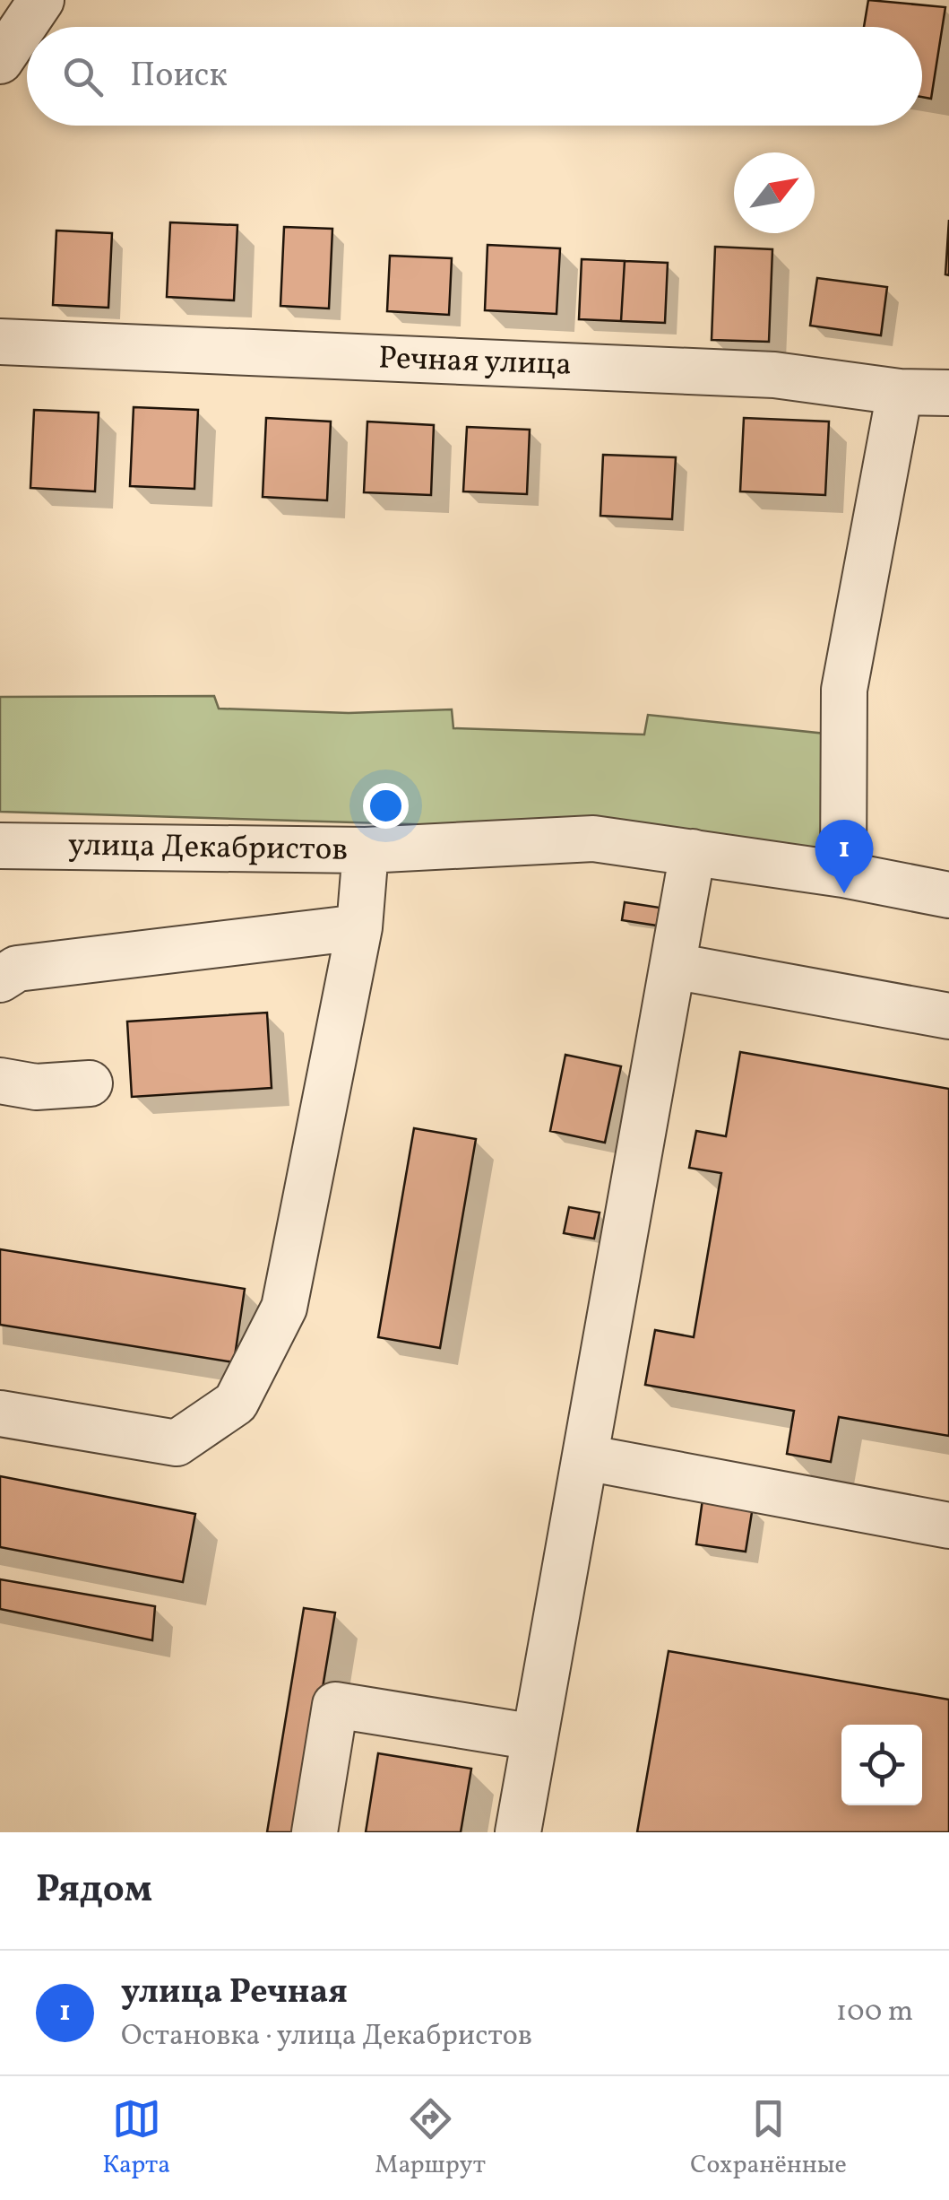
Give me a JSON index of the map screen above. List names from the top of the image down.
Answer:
{
  "streets": {
    "street": ["Речная улица", "улица Декабристов"]
  },
  "north": "top right",
  "page": {
    "search": "Поиск",
    "pins": "1",
    "heading": "Рядом",
    "list": [
      {
        "mark": "1",
        "name": "улица Речная",
        "note": "Остановка · улица Декабристов",
        "value": "100 m"
      }
    ],
    "nav": ["Карта", "Маршрут", "Сохранённые"]
  }
}
